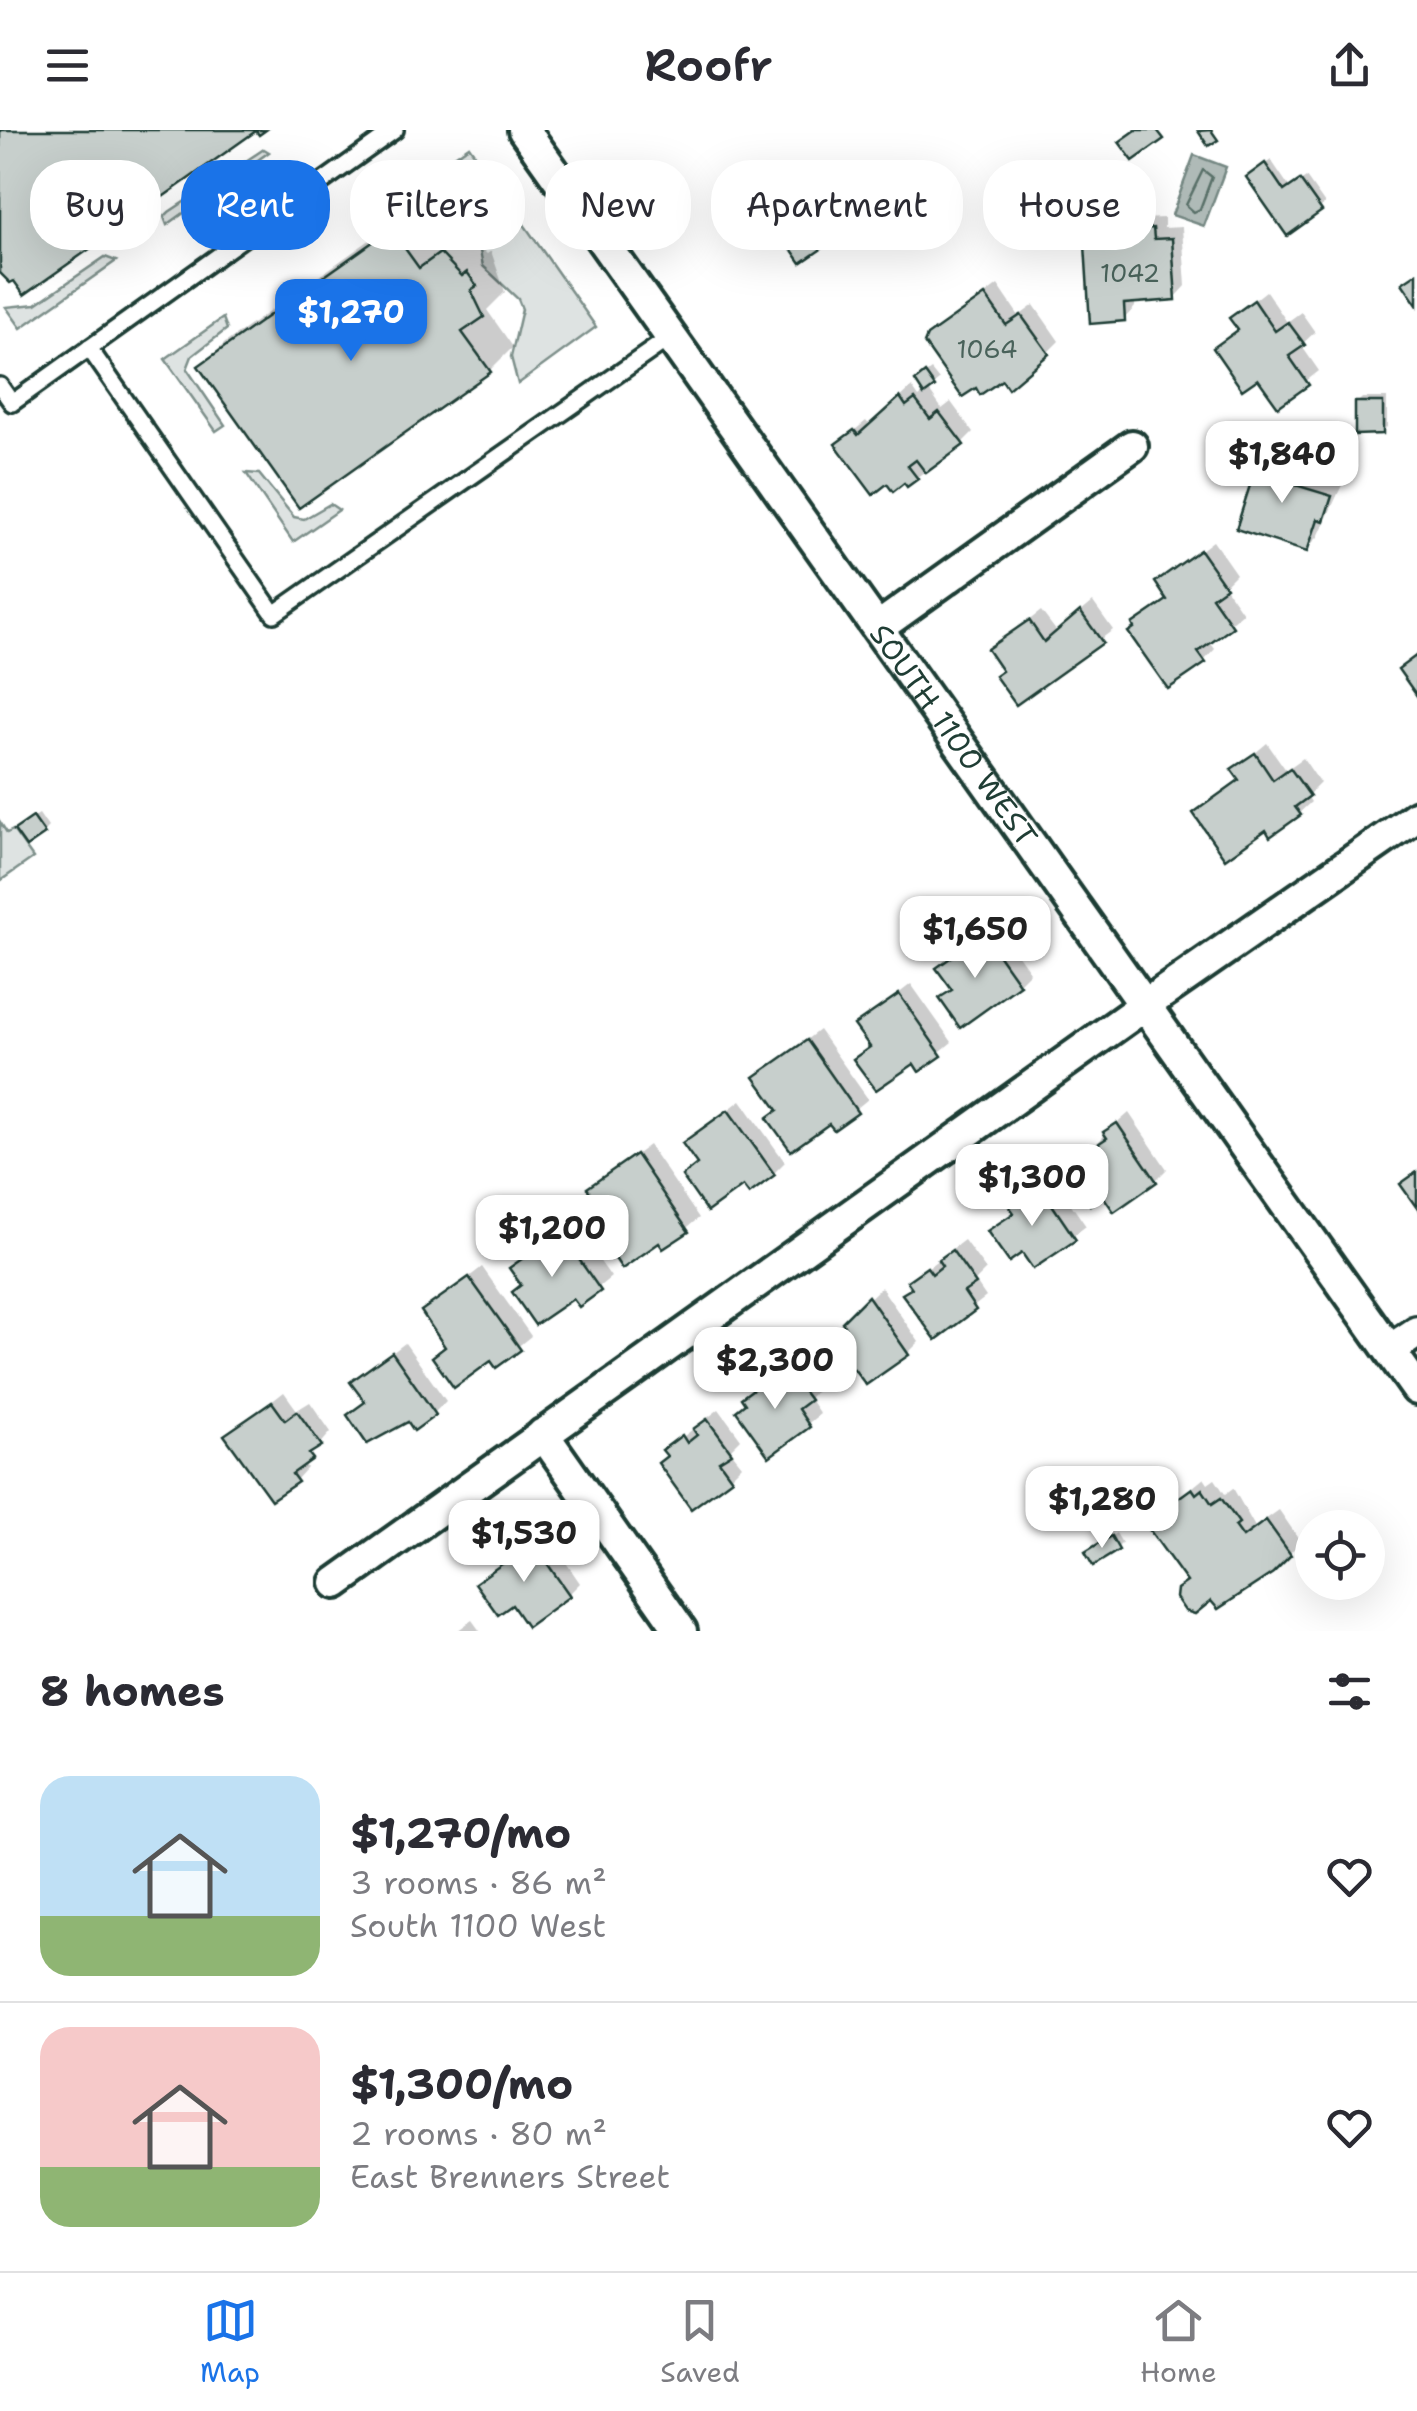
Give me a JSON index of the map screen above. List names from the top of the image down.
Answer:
{
  "streets": {
    "street": ["SOUTH 1100 WEST"]
  },
  "house_numbers": ["1042", "1064"],
  "page": {
    "header": "Roofr",
    "chip": [
      "Buy",
      "Rent",
      "Filters",
      "New",
      "Apartment",
      "House"
    ],
    "price": [
      "$1,270",
      "$1,840",
      "$1,650",
      "$1,300",
      "$1,200",
      "$2,300",
      "$1,280",
      "$1,530"
    ],
    "heading": "8 homes",
    "list": [
      {
        "name": "$1,270/mo",
        "note": "3 rooms · 86 m² · South 1100 West"
      },
      {
        "name": "$1,300/mo",
        "note": "2 rooms · 80 m² · East Brenners Street"
      }
    ],
    "tabs": ["Map", "Saved", "Home"]
  }
}
